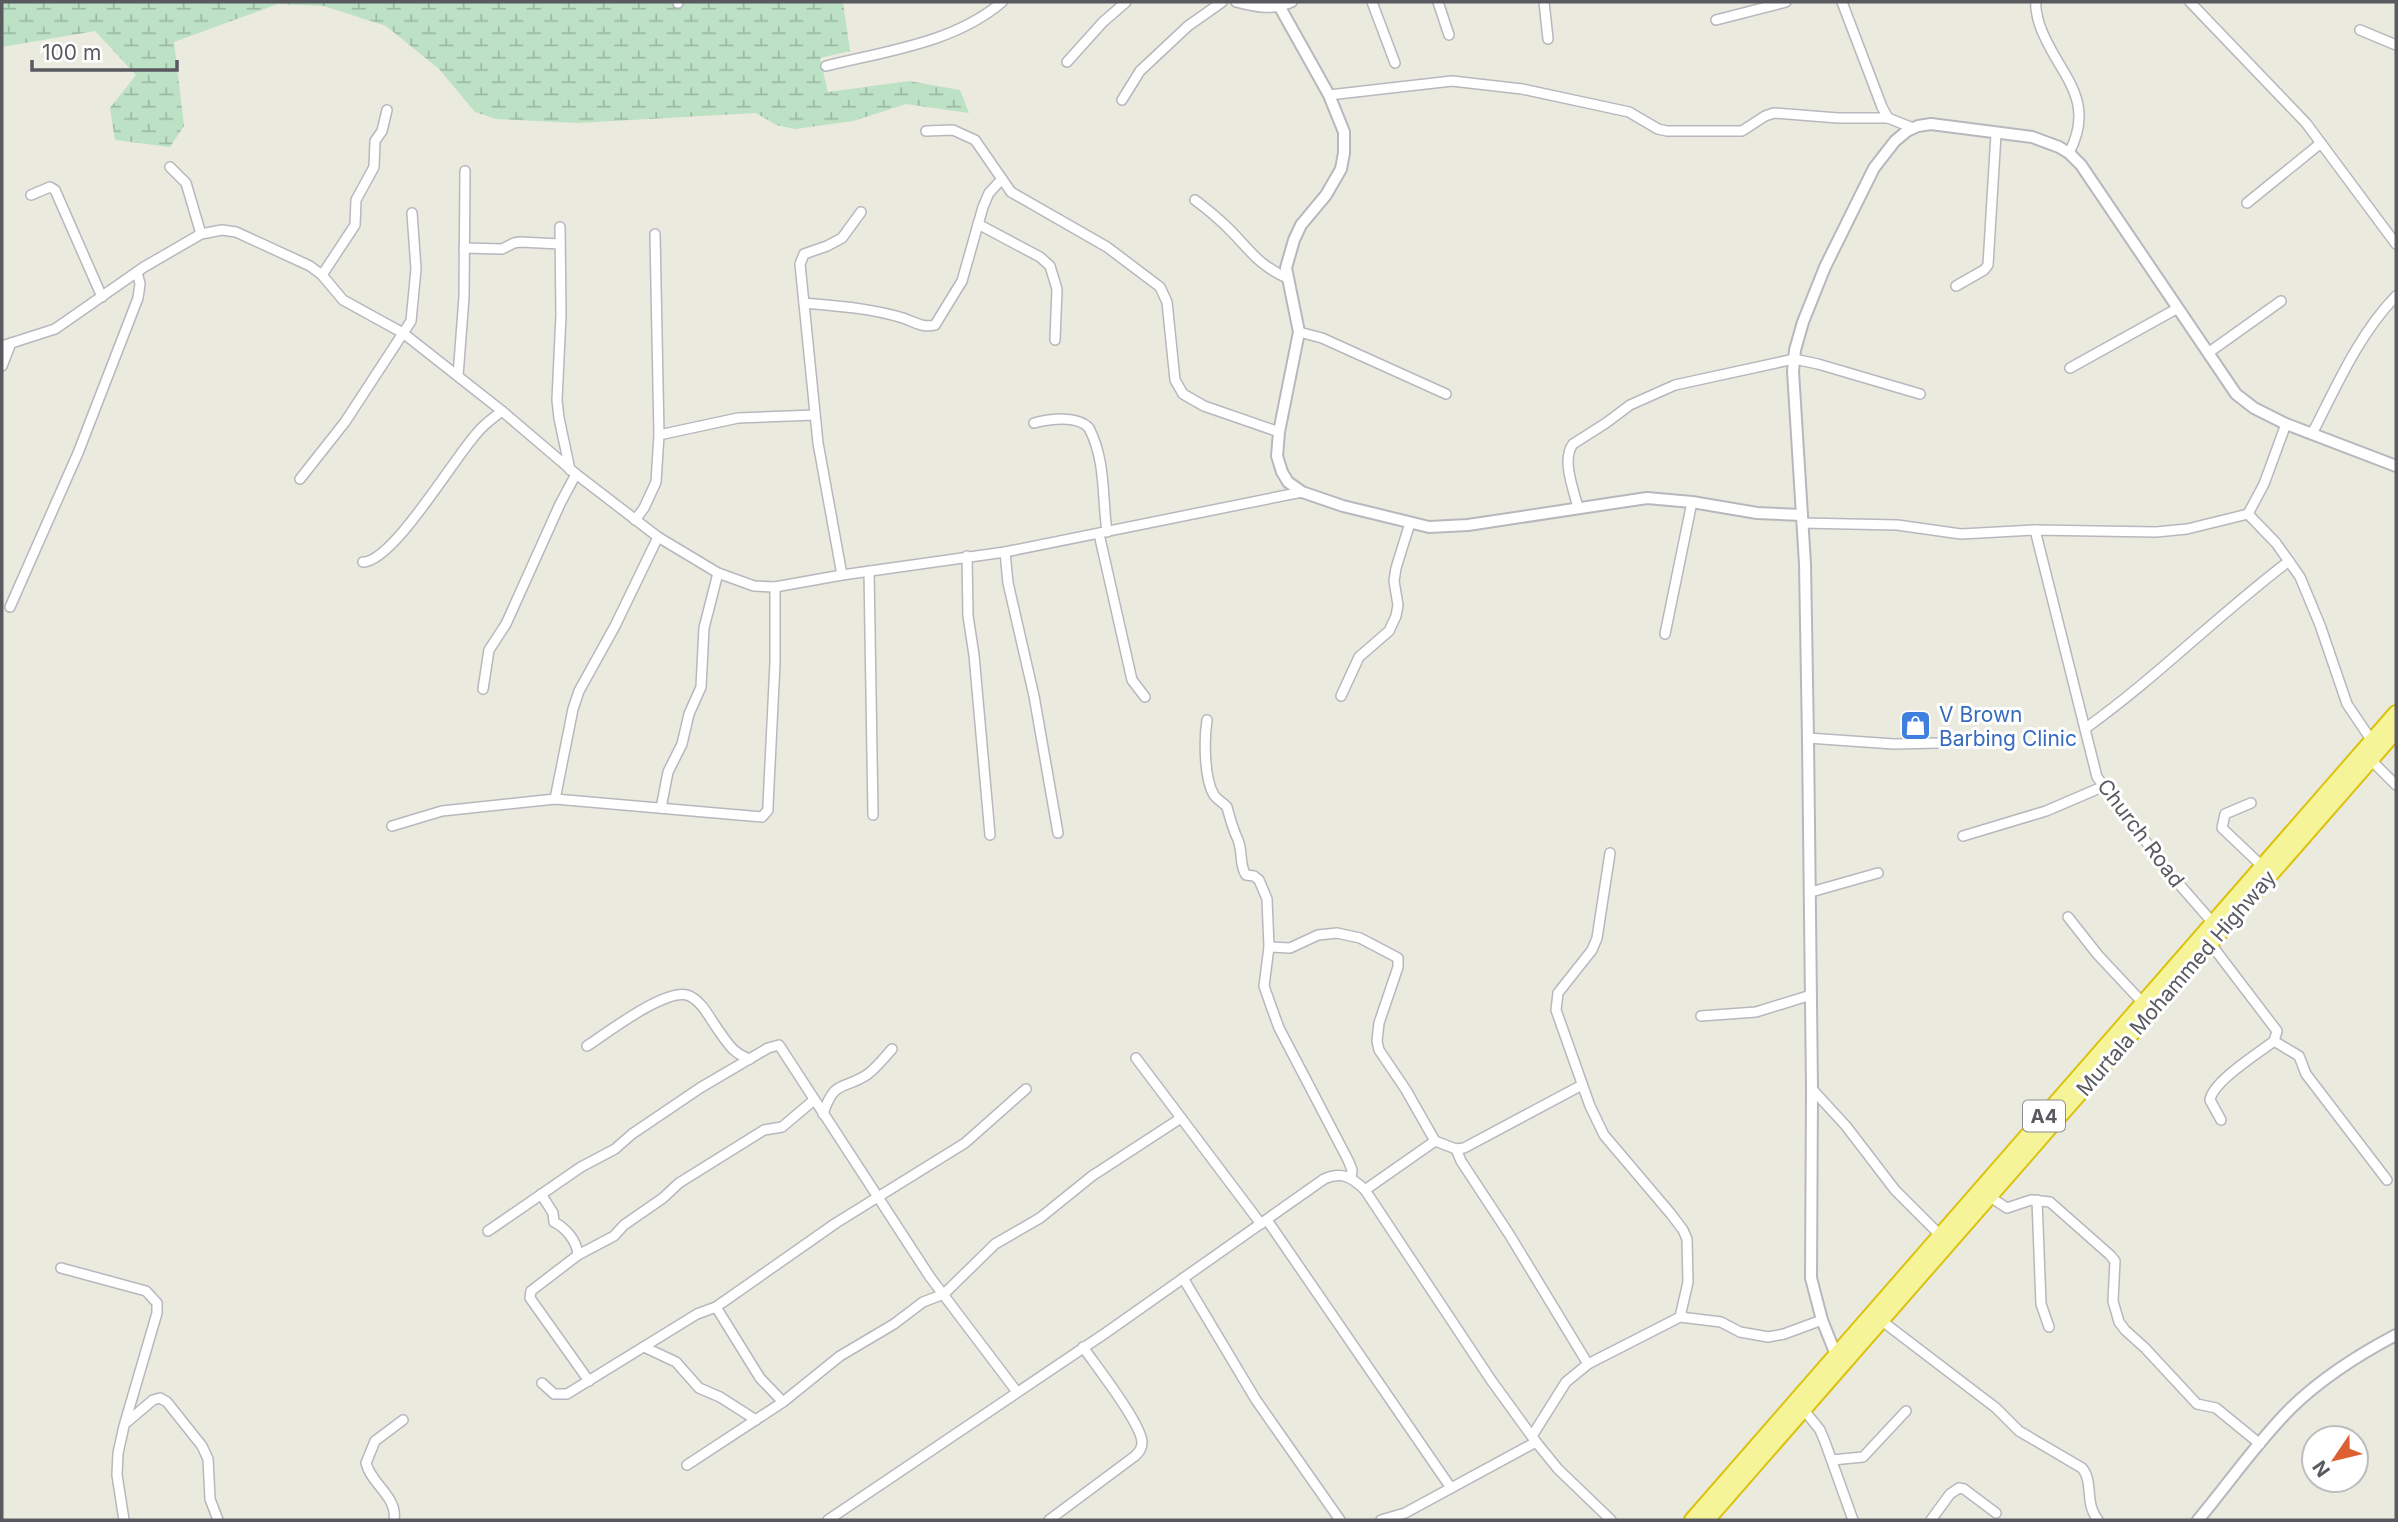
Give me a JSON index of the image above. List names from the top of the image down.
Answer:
{
  "streets": {
    "highway": ["Murtala Mohammed Highway", "A4"],
    "street": ["Church Road"]
  },
  "crossings": [
    ["Church Road", "A4"],
    ["Murtala Mohammed Highway", "A4"]
  ],
  "places": {
    "shop": ["V Brown Barbing Clinic"]
  },
  "scale_bar": "100 m",
  "north": "bottom left"
}
